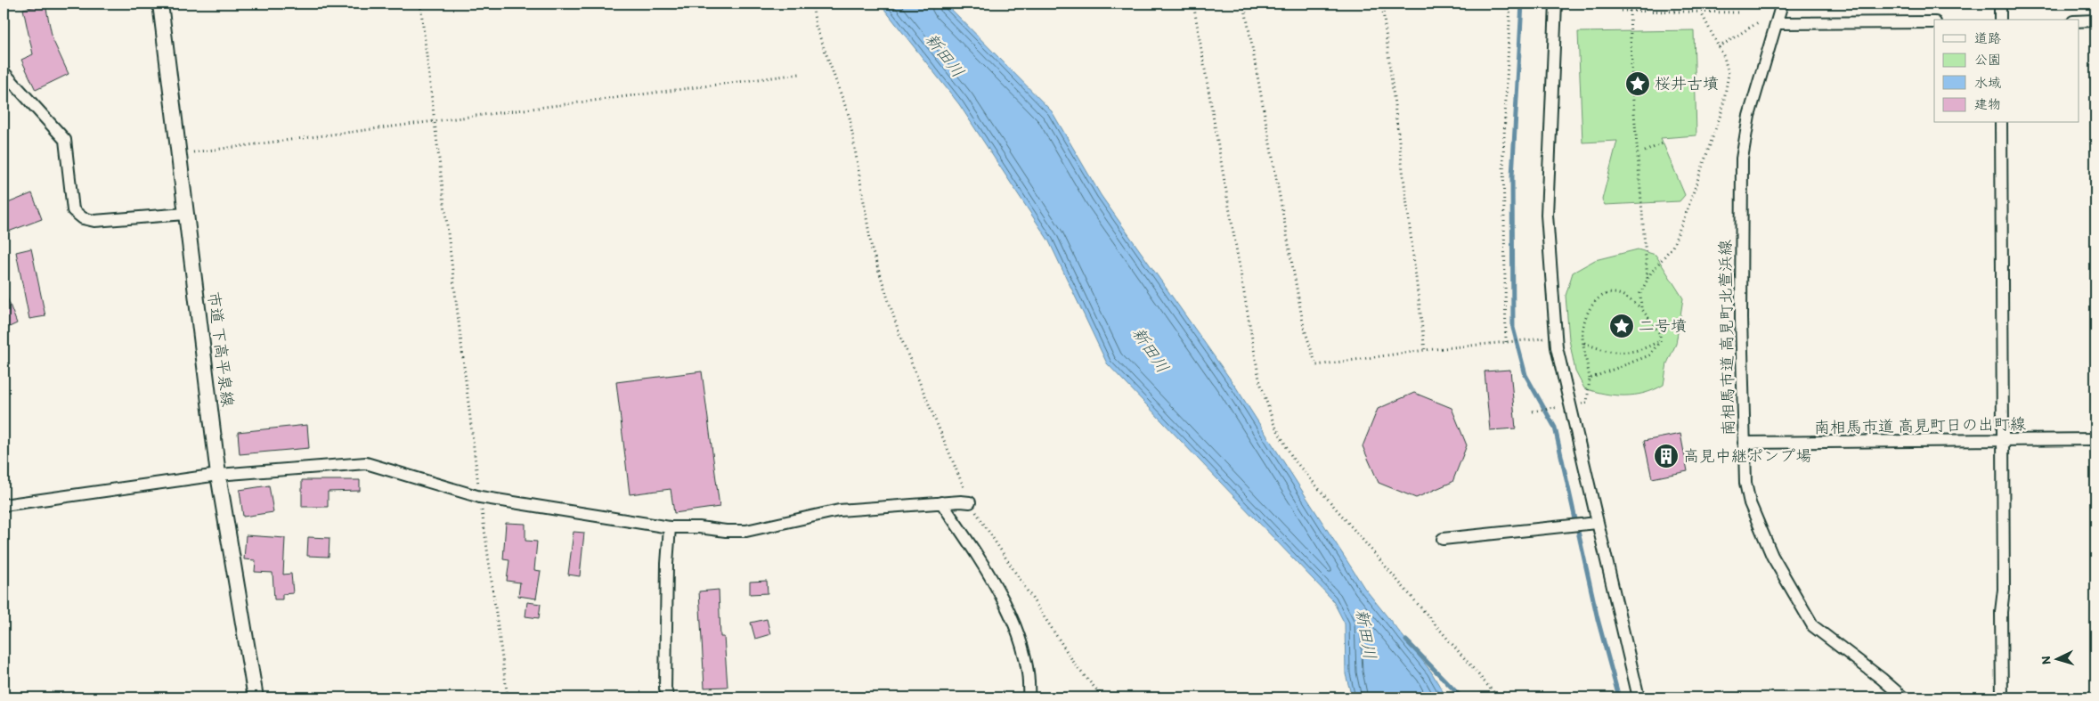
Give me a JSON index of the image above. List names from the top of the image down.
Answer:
{
  "streets": {
    "street": ["南相馬市道 高見町北萱浜線", "市道 下高平泉線", "南相馬市道 高見町日の出町線"]
  },
  "crossings": [
    ["南相馬市道 高見町北萱浜線", "南相馬市道 高見町日の出町線"]
  ],
  "water": ["新田川"],
  "places": {
    "place": ["桜井古墳", "二号墳"],
    "building": ["高見中継ポンプ場"]
  },
  "legend": [
    "道路",
    "公園",
    "水域",
    "建物"
  ],
  "north": "left"
}
